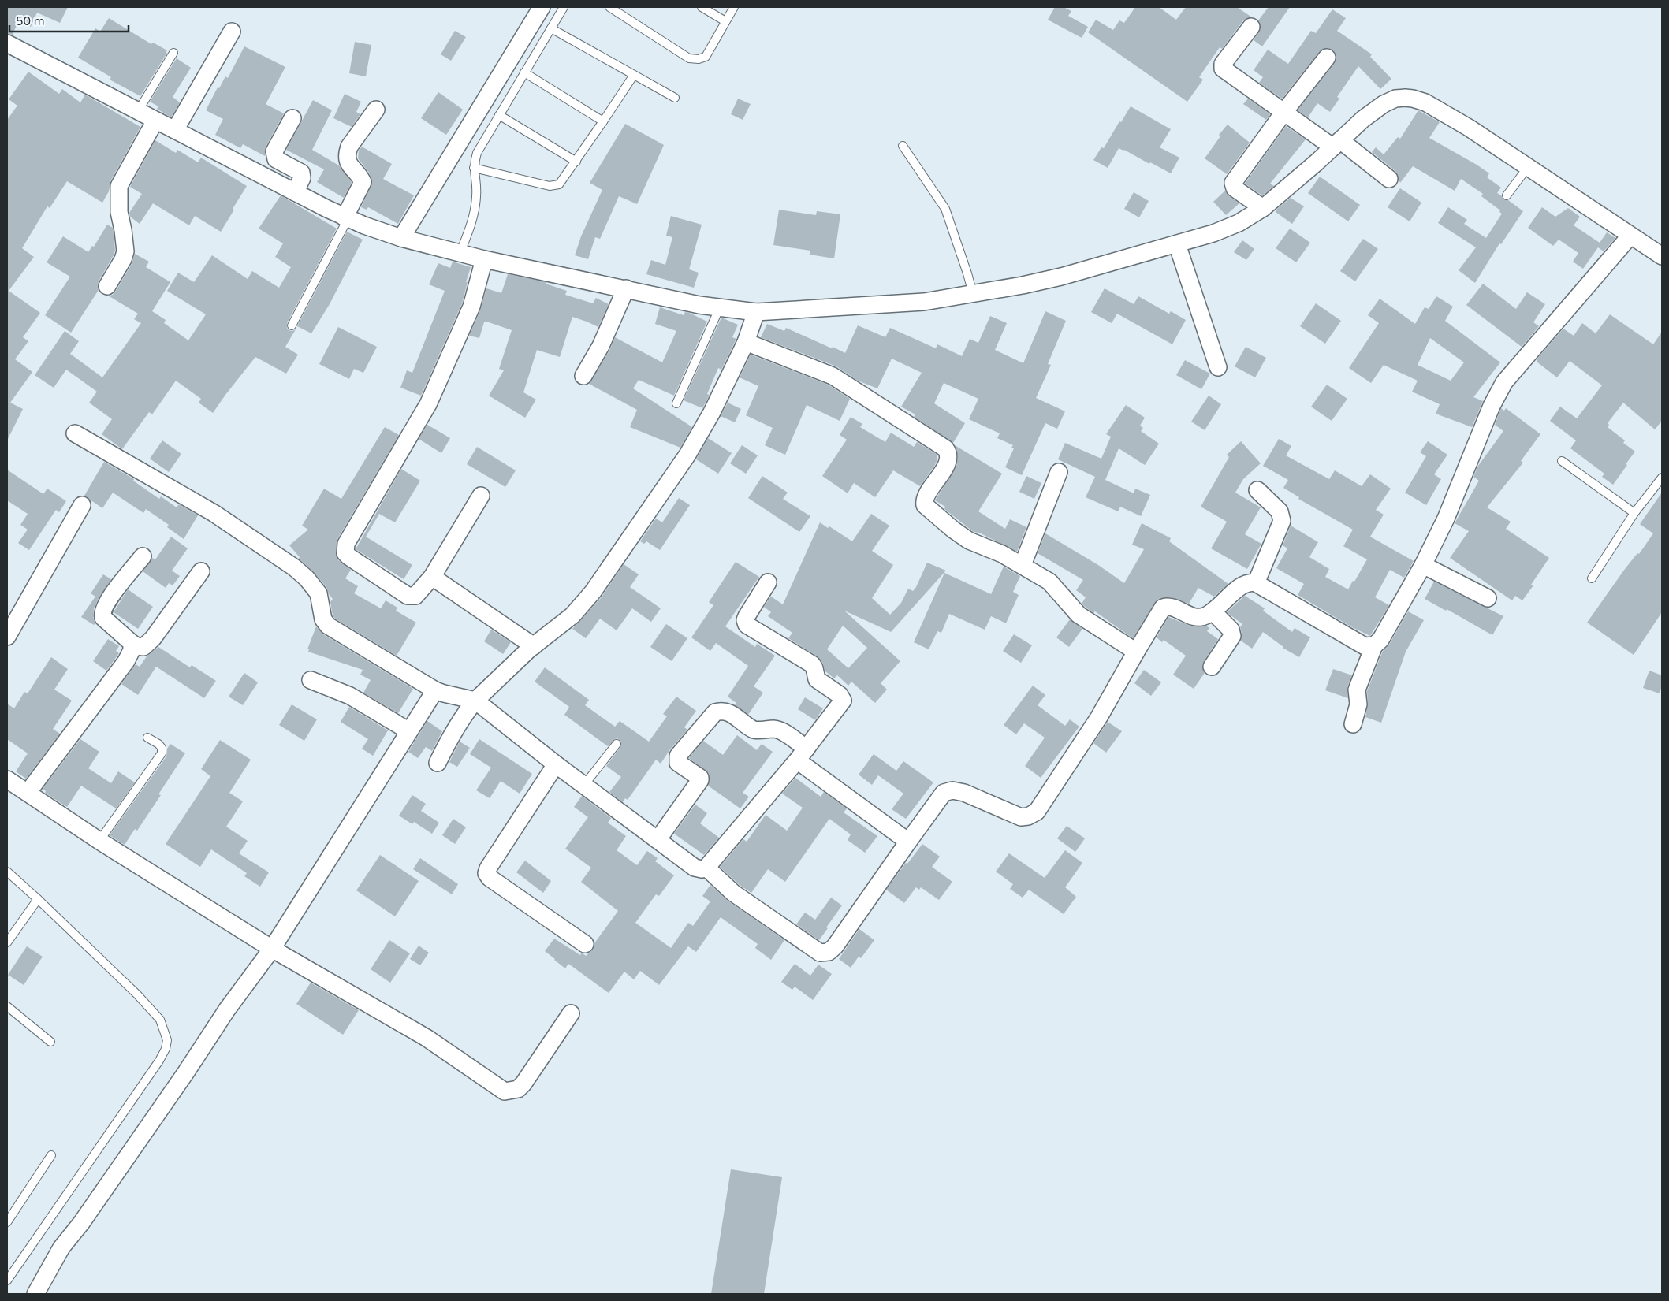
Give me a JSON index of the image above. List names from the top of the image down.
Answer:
{
  "scale_bar": "50 m"
}
